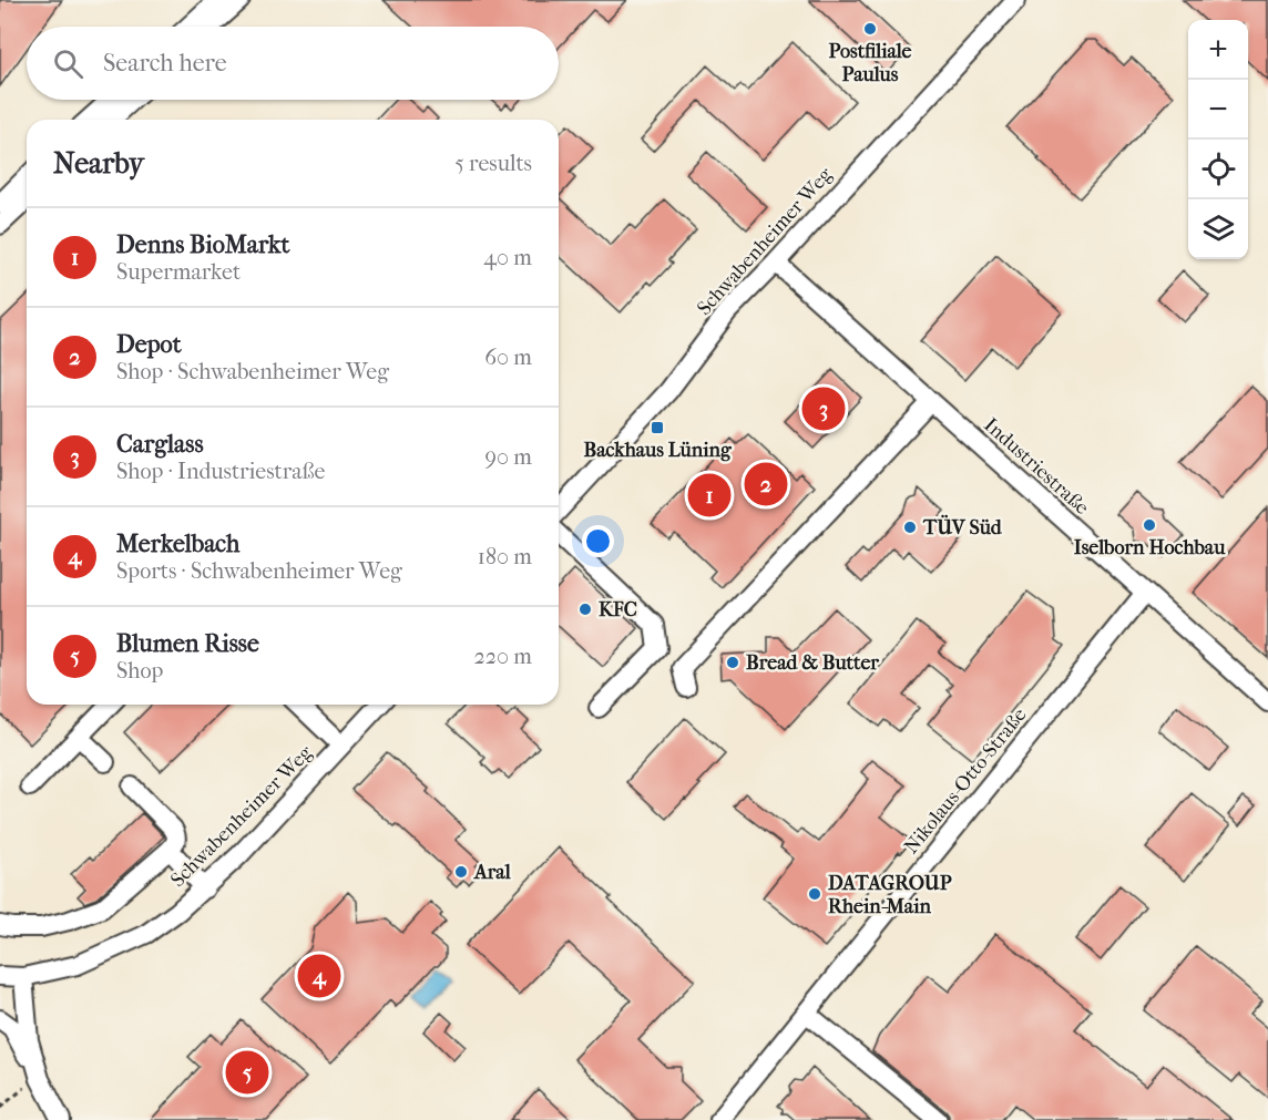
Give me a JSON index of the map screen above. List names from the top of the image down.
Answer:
{
  "streets": {
    "street": ["Schwabenheimer Weg", "Industriestraße", "Nikolaus-Otto-Straße"]
  },
  "crossings": [
    ["Schwabenheimer Weg", "Industriestraße"],
    ["Industriestraße", "Nikolaus-Otto-Straße"]
  ],
  "places": {
    "other": [
      "Postfiliale Paulus",
      "Iselborn Hochbau",
      "TÜV Süd",
      "KFC",
      "Bread & Butter",
      "Aral",
      "DATAGROUP Rhein-Main"
    ],
    "transit": ["Backhaus Lüning"]
  },
  "page": {
    "map_buttons": ["+", "−"],
    "search": "Search here",
    "heading": ["Nearby", "5 results"],
    "list": [
      {
        "mark": "1",
        "name": "Denns BioMarkt",
        "note": "Supermarket",
        "value": "40 m"
      },
      {
        "mark": "2",
        "name": "Depot",
        "note": "Shop · Schwabenheimer Weg",
        "value": "60 m"
      },
      {
        "mark": "3",
        "name": "Carglass",
        "note": "Shop · Industriestraße",
        "value": "90 m"
      },
      {
        "mark": "4",
        "name": "Merkelbach",
        "note": "Sports · Schwabenheimer Weg",
        "value": "180 m"
      },
      {
        "mark": "5",
        "name": "Blumen Risse",
        "note": "Shop",
        "value": "220 m"
      }
    ],
    "pins": [
      "3",
      "2",
      "1",
      "4",
      "5"
    ]
  }
}
